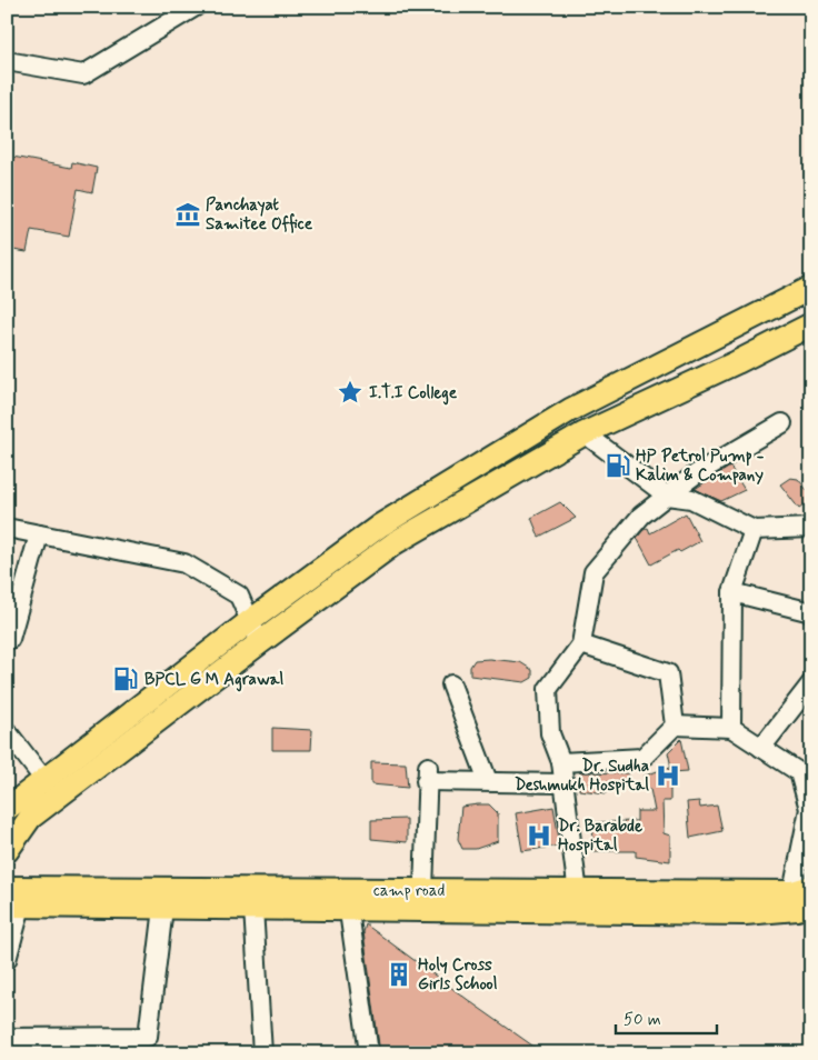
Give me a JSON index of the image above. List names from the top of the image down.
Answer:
{
  "streets": {
    "main road": ["camp road"]
  },
  "places": {
    "museum": ["Panchayat Samitee Office"],
    "place": ["I.T.I College"],
    "fuel station": ["HP Petrol Pump - Kalim & Company", "BPCL G M Agrawal"],
    "hospital": ["Dr. Sudha Deshmukh Hospital", "Dr. Barabde Hospital"],
    "building": ["Holy Cross Girls School"]
  },
  "scale_bar": "50 m"
}
